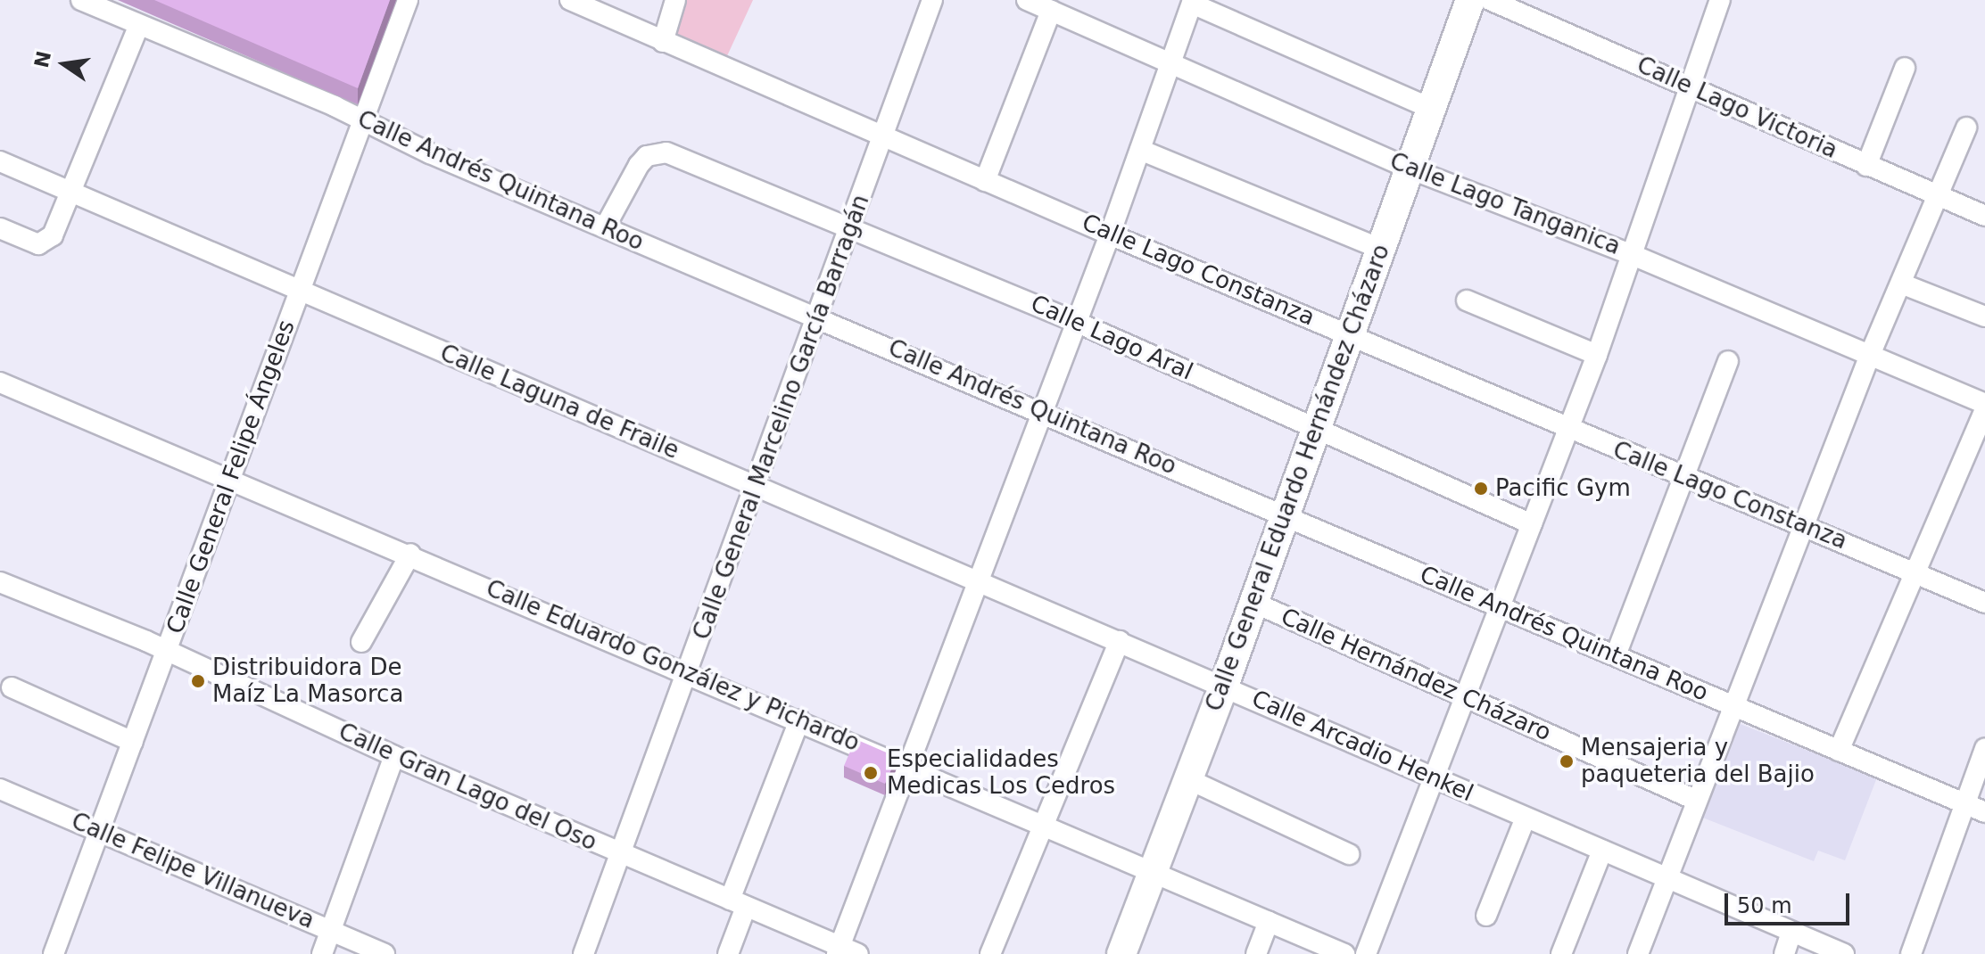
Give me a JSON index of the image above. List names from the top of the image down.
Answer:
{
  "streets": {
    "main road": ["Calle General Eduardo Hernández Cházaro"],
    "street": [
      "Calle Lago Victoria",
      "Calle Andrés Quintana Roo",
      "Calle Lago Tanganica",
      "Calle Lago Constanza",
      "Calle Lago Aral",
      "Calle Laguna de Fraile",
      "Calle General Marcelino García Barragán",
      "Calle General Felipe Ángeles",
      "Calle Eduardo González y Pichardo",
      "Calle Hernández Cházaro",
      "Calle Arcadio Henkel",
      "Calle Gran Lago del Oso",
      "Calle Felipe Villanueva"
    ]
  },
  "crossings": [
    ["Calle Andrés Quintana Roo", "Calle Lago Tanganica"],
    ["Calle Andrés Quintana Roo", "Calle Lago Aral"],
    ["Calle Andrés Quintana Roo", "Calle General Marcelino García Barragán"],
    ["Calle Andrés Quintana Roo", "Calle General Felipe Ángeles"],
    ["Calle Andrés Quintana Roo", "Calle General Eduardo Hernández Cházaro"],
    ["Calle Lago Tanganica", "Calle Lago Constanza"],
    ["Calle Lago Tanganica", "Calle General Eduardo Hernández Cházaro"],
    ["Calle Lago Constanza", "Calle General Marcelino García Barragán"],
    ["Calle Lago Constanza", "Calle General Eduardo Hernández Cházaro"],
    ["Calle Lago Aral", "Calle General Marcelino García Barragán"],
    ["Calle Lago Aral", "Calle General Eduardo Hernández Cházaro"],
    ["Calle Laguna de Fraile", "Calle General Marcelino García Barragán"],
    ["Calle Laguna de Fraile", "Calle General Felipe Ángeles"],
    ["Calle Laguna de Fraile", "Calle Arcadio Henkel"],
    ["Calle General Marcelino García Barragán", "Calle Eduardo González y Pichardo"],
    ["Calle General Marcelino García Barragán", "Calle Gran Lago del Oso"],
    ["Calle General Felipe Ángeles", "Calle Eduardo González y Pichardo"],
    ["Calle General Felipe Ángeles", "Calle Gran Lago del Oso"],
    ["Calle General Felipe Ángeles", "Calle Felipe Villanueva"],
    ["Calle General Eduardo Hernández Cházaro", "Calle Eduardo González y Pichardo"],
    ["Calle General Eduardo Hernández Cházaro", "Calle Hernández Cházaro"],
    ["Calle General Eduardo Hernández Cházaro", "Calle Arcadio Henkel"]
  ],
  "places": [
    "Pacific Gym",
    "Distribuidora De Maíz La Masorca",
    "Mensajeria y paqueteria del Bajio",
    "Especialidades Medicas Los Cedros"
  ],
  "scale_bar": "50 m",
  "north": "left"
}
